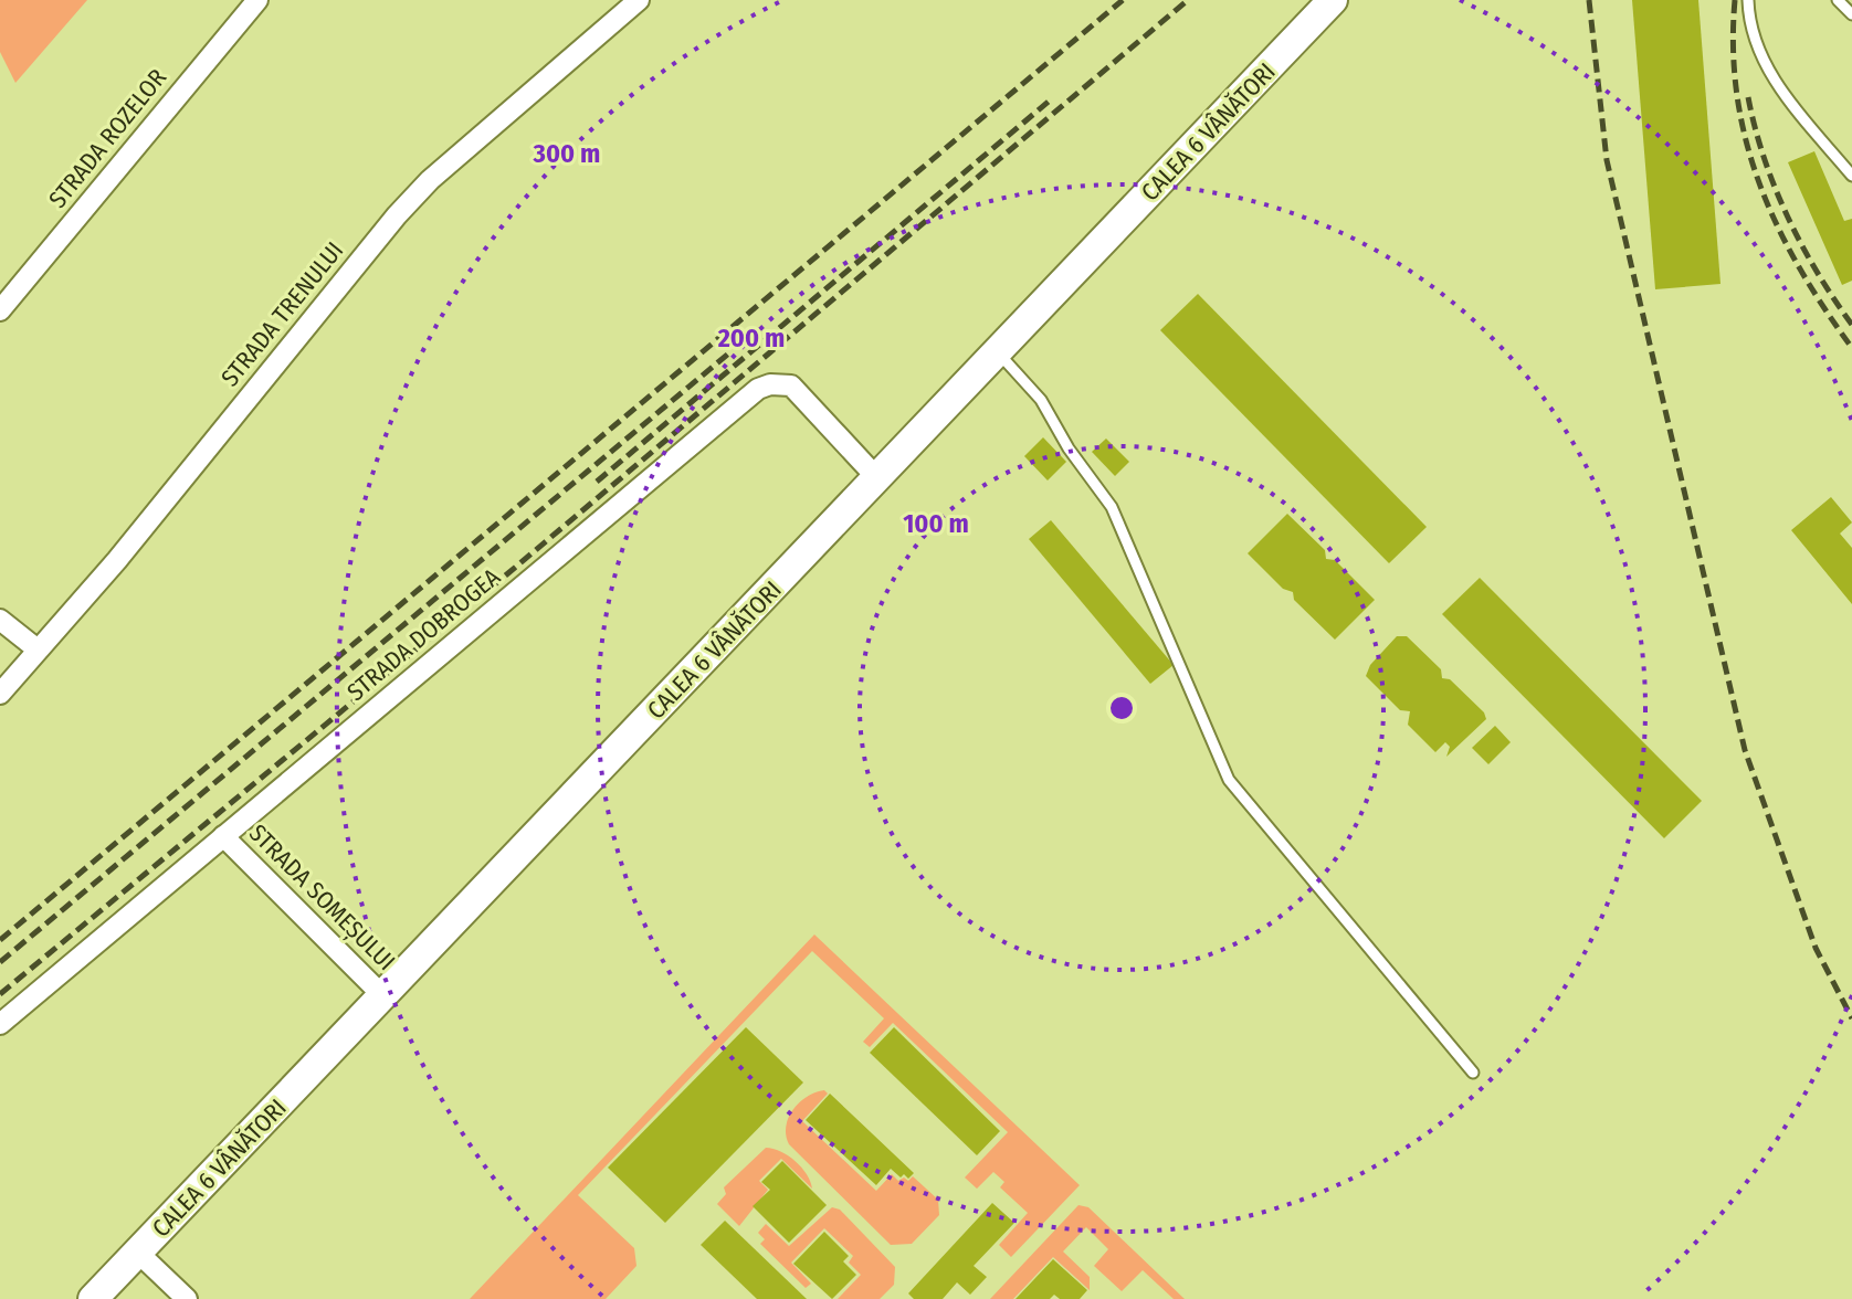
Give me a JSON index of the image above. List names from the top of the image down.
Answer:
{
  "streets": {
    "main road": ["CALEA 6 VÂNĂTORI"],
    "street": [
      "STRADA ROZELOR",
      "STRADA TRENULUI",
      "STRADA DOBROGEA",
      "STRADA SOMEȘULUI"
    ]
  },
  "crossings": [
    ["CALEA 6 VÂNĂTORI", "STRADA DOBROGEA"],
    ["CALEA 6 VÂNĂTORI", "STRADA SOMEȘULUI"],
    ["STRADA DOBROGEA", "STRADA SOMEȘULUI"]
  ],
  "rings": ["300 m", "200 m", "100 m"]
}
